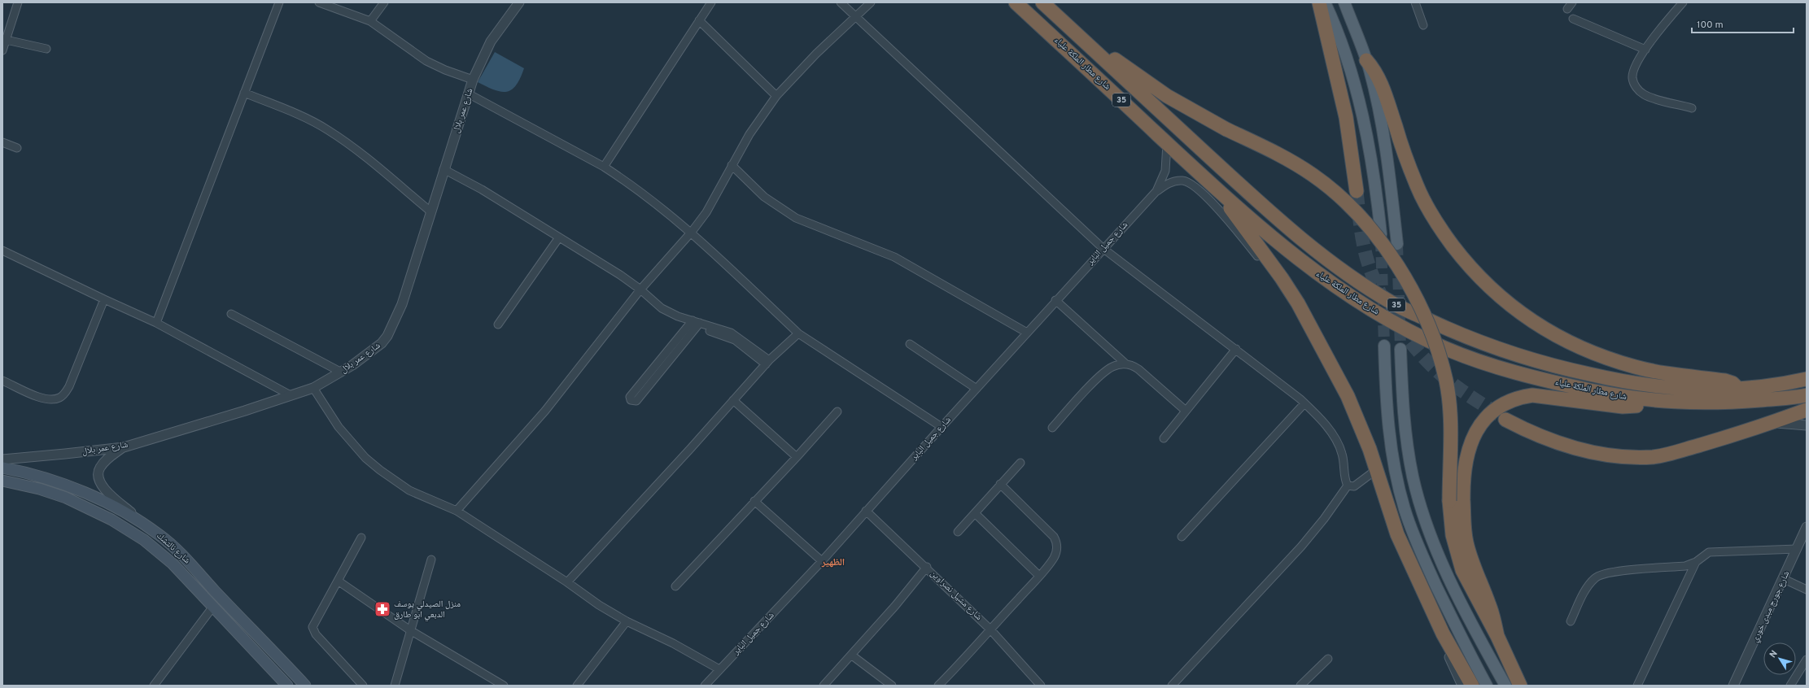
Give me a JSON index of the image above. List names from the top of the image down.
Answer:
{
  "streets": {
    "highway": ["شارع مطار الملكة علياء", "35"],
    "main road": ["شارع نالتشك"],
    "street": [
      "شارع عمر بلال",
      "شارع جميل الباير",
      "شارع مشيل نصراوين",
      "شارع جورج مبدى خوري"
    ]
  },
  "crossings": [
    ["شارع مطار الملكة علياء", "شارع جميل الباير"],
    ["شارع جميل الباير", "شارع مشيل نصراوين"]
  ],
  "districts": ["الظهير"],
  "places": {
    "pharmacy": ["منزل الصيدلي يوسف الدبعي ابو طارق"]
  },
  "scale_bar": "100 m",
  "north": "top left"
}
